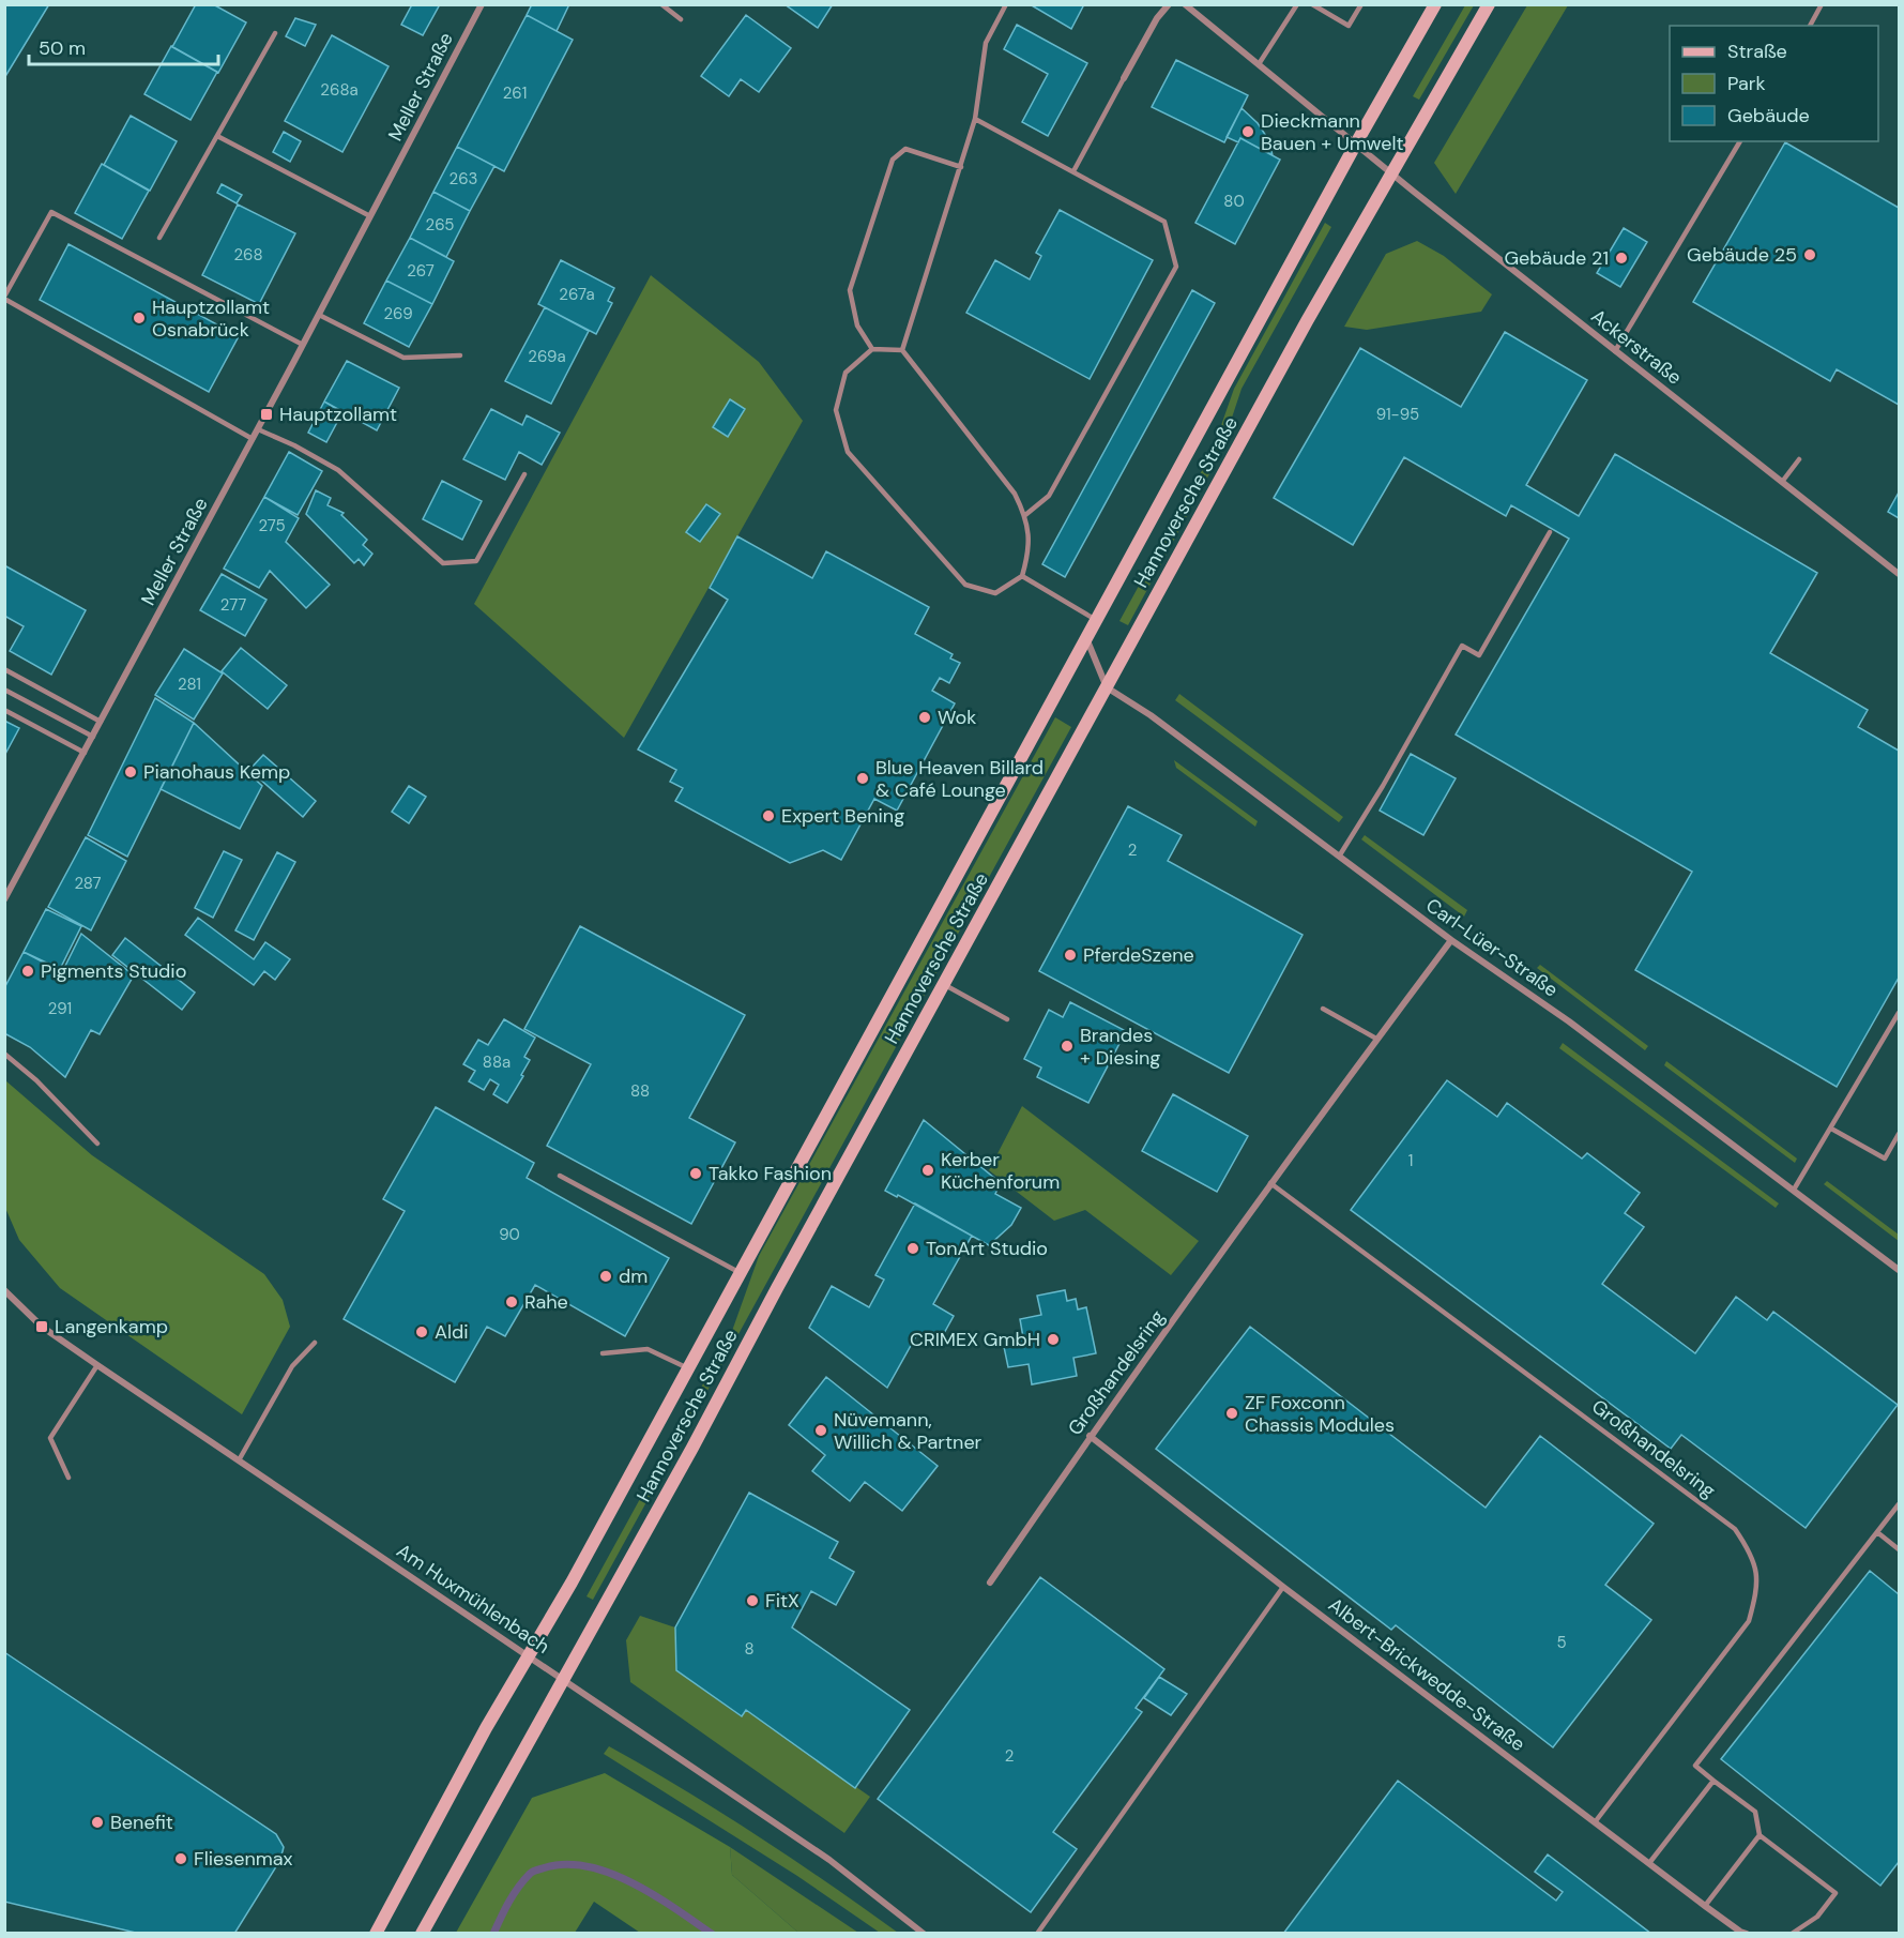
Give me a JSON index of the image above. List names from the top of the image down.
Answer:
{
  "streets": {
    "main road": ["Hannoversche Straße"],
    "street": [
      "Meller Straße",
      "Ackerstraße",
      "Carl-Lüer-Straße",
      "Großhandelsring",
      "Am Huxmühlenbach",
      "Albert-Brickwedde-Straße"
    ]
  },
  "crossings": [
    ["Ackerstraße", "Hannoversche Straße"],
    ["Hannoversche Straße", "Carl-Lüer-Straße"],
    ["Hannoversche Straße", "Am Huxmühlenbach"],
    ["Carl-Lüer-Straße", "Großhandelsring"],
    ["Großhandelsring", "Albert-Brickwedde-Straße"]
  ],
  "places": {
    "other": [
      "Dieckmann Bauen + Umwelt",
      "Gebäude 25",
      "Gebäude 21",
      "Hauptzollamt Osnabrück",
      "Wok",
      "Pianohaus Kemp",
      "Blue Heaven Billard & Café Lounge",
      "Expert Bening",
      "PferdeSzene",
      "Pigments Studio",
      "Brandes + Diesing",
      "Kerber Küchenforum",
      "Takko Fashion",
      "TonArt Studio",
      "dm",
      "Rahe",
      "Aldi",
      "CRIMEX GmbH",
      "ZF Foxconn Chassis Modules",
      "Nüvemann, Willich & Partner",
      "FitX",
      "Benefit",
      "Fliesenmax"
    ],
    "transit": ["Hauptzollamt", "Langenkamp"]
  },
  "house_numbers": [
    "268a",
    "261",
    "263",
    "80",
    "265",
    "268",
    "267",
    "267a",
    "269",
    "269a",
    "91-95",
    "275",
    "277",
    "281",
    "2",
    "287",
    "291",
    "88a",
    "88",
    "1",
    "90",
    "5",
    "8",
    "2"
  ],
  "legend": ["Straße", "Park", "Gebäude"],
  "scale_bar": "50 m"
}
